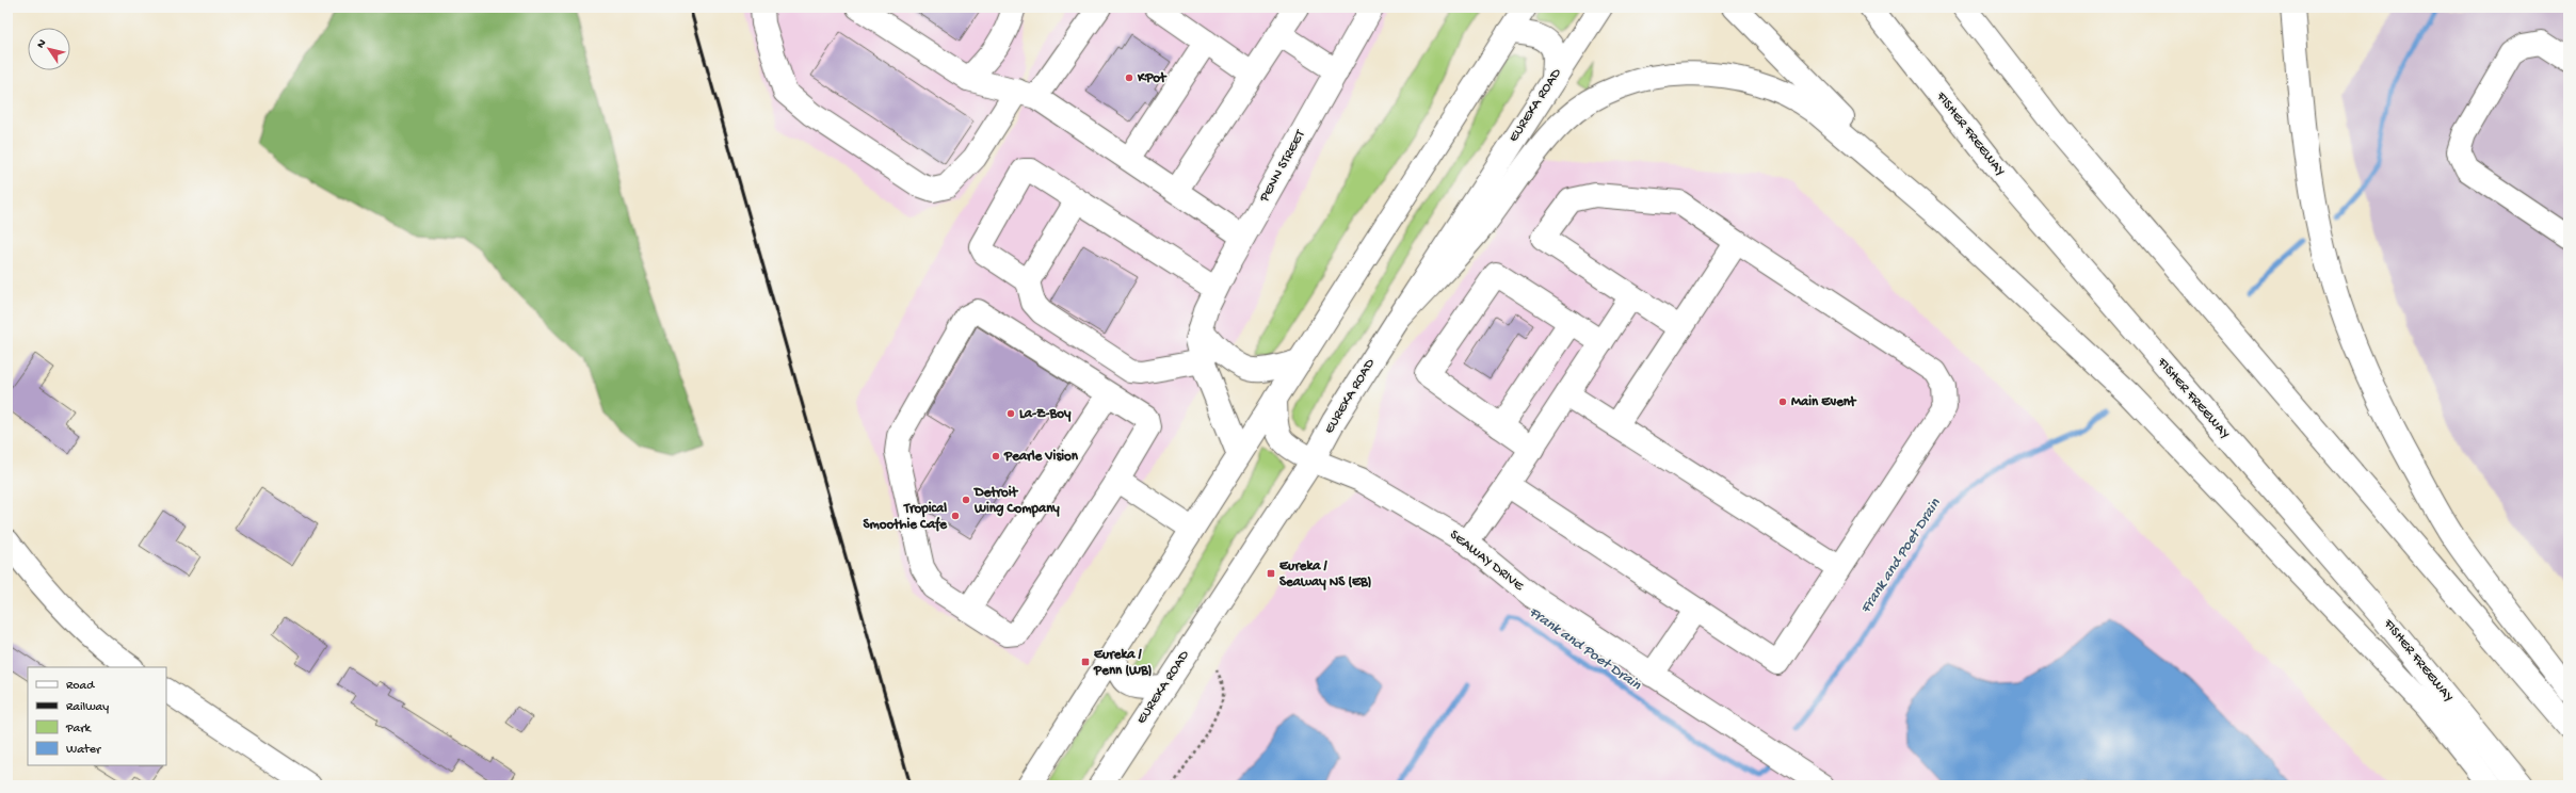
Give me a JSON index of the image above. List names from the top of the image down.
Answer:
{
  "streets": {
    "main road": [
      "EUREKA ROAD",
      "FISHER FREEWAY",
      "PENN STREET",
      "SEAWAY DRIVE"
    ]
  },
  "crossings": [
    ["EUREKA ROAD", "SEAWAY DRIVE"]
  ],
  "water": ["Frank and Poet Drain"],
  "places": {
    "other": [
      "KPot",
      "Main Event",
      "La-Z-Boy",
      "Pearle Vision",
      "Detroit Wing Company",
      "Tropical Smoothie Cafe"
    ],
    "transit": ["Eureka / Seaway NS (EB)", "Eureka / Penn (WB)"]
  },
  "legend": [
    "Road",
    "Railway",
    "Park",
    "Water"
  ],
  "north": "top left"
}
